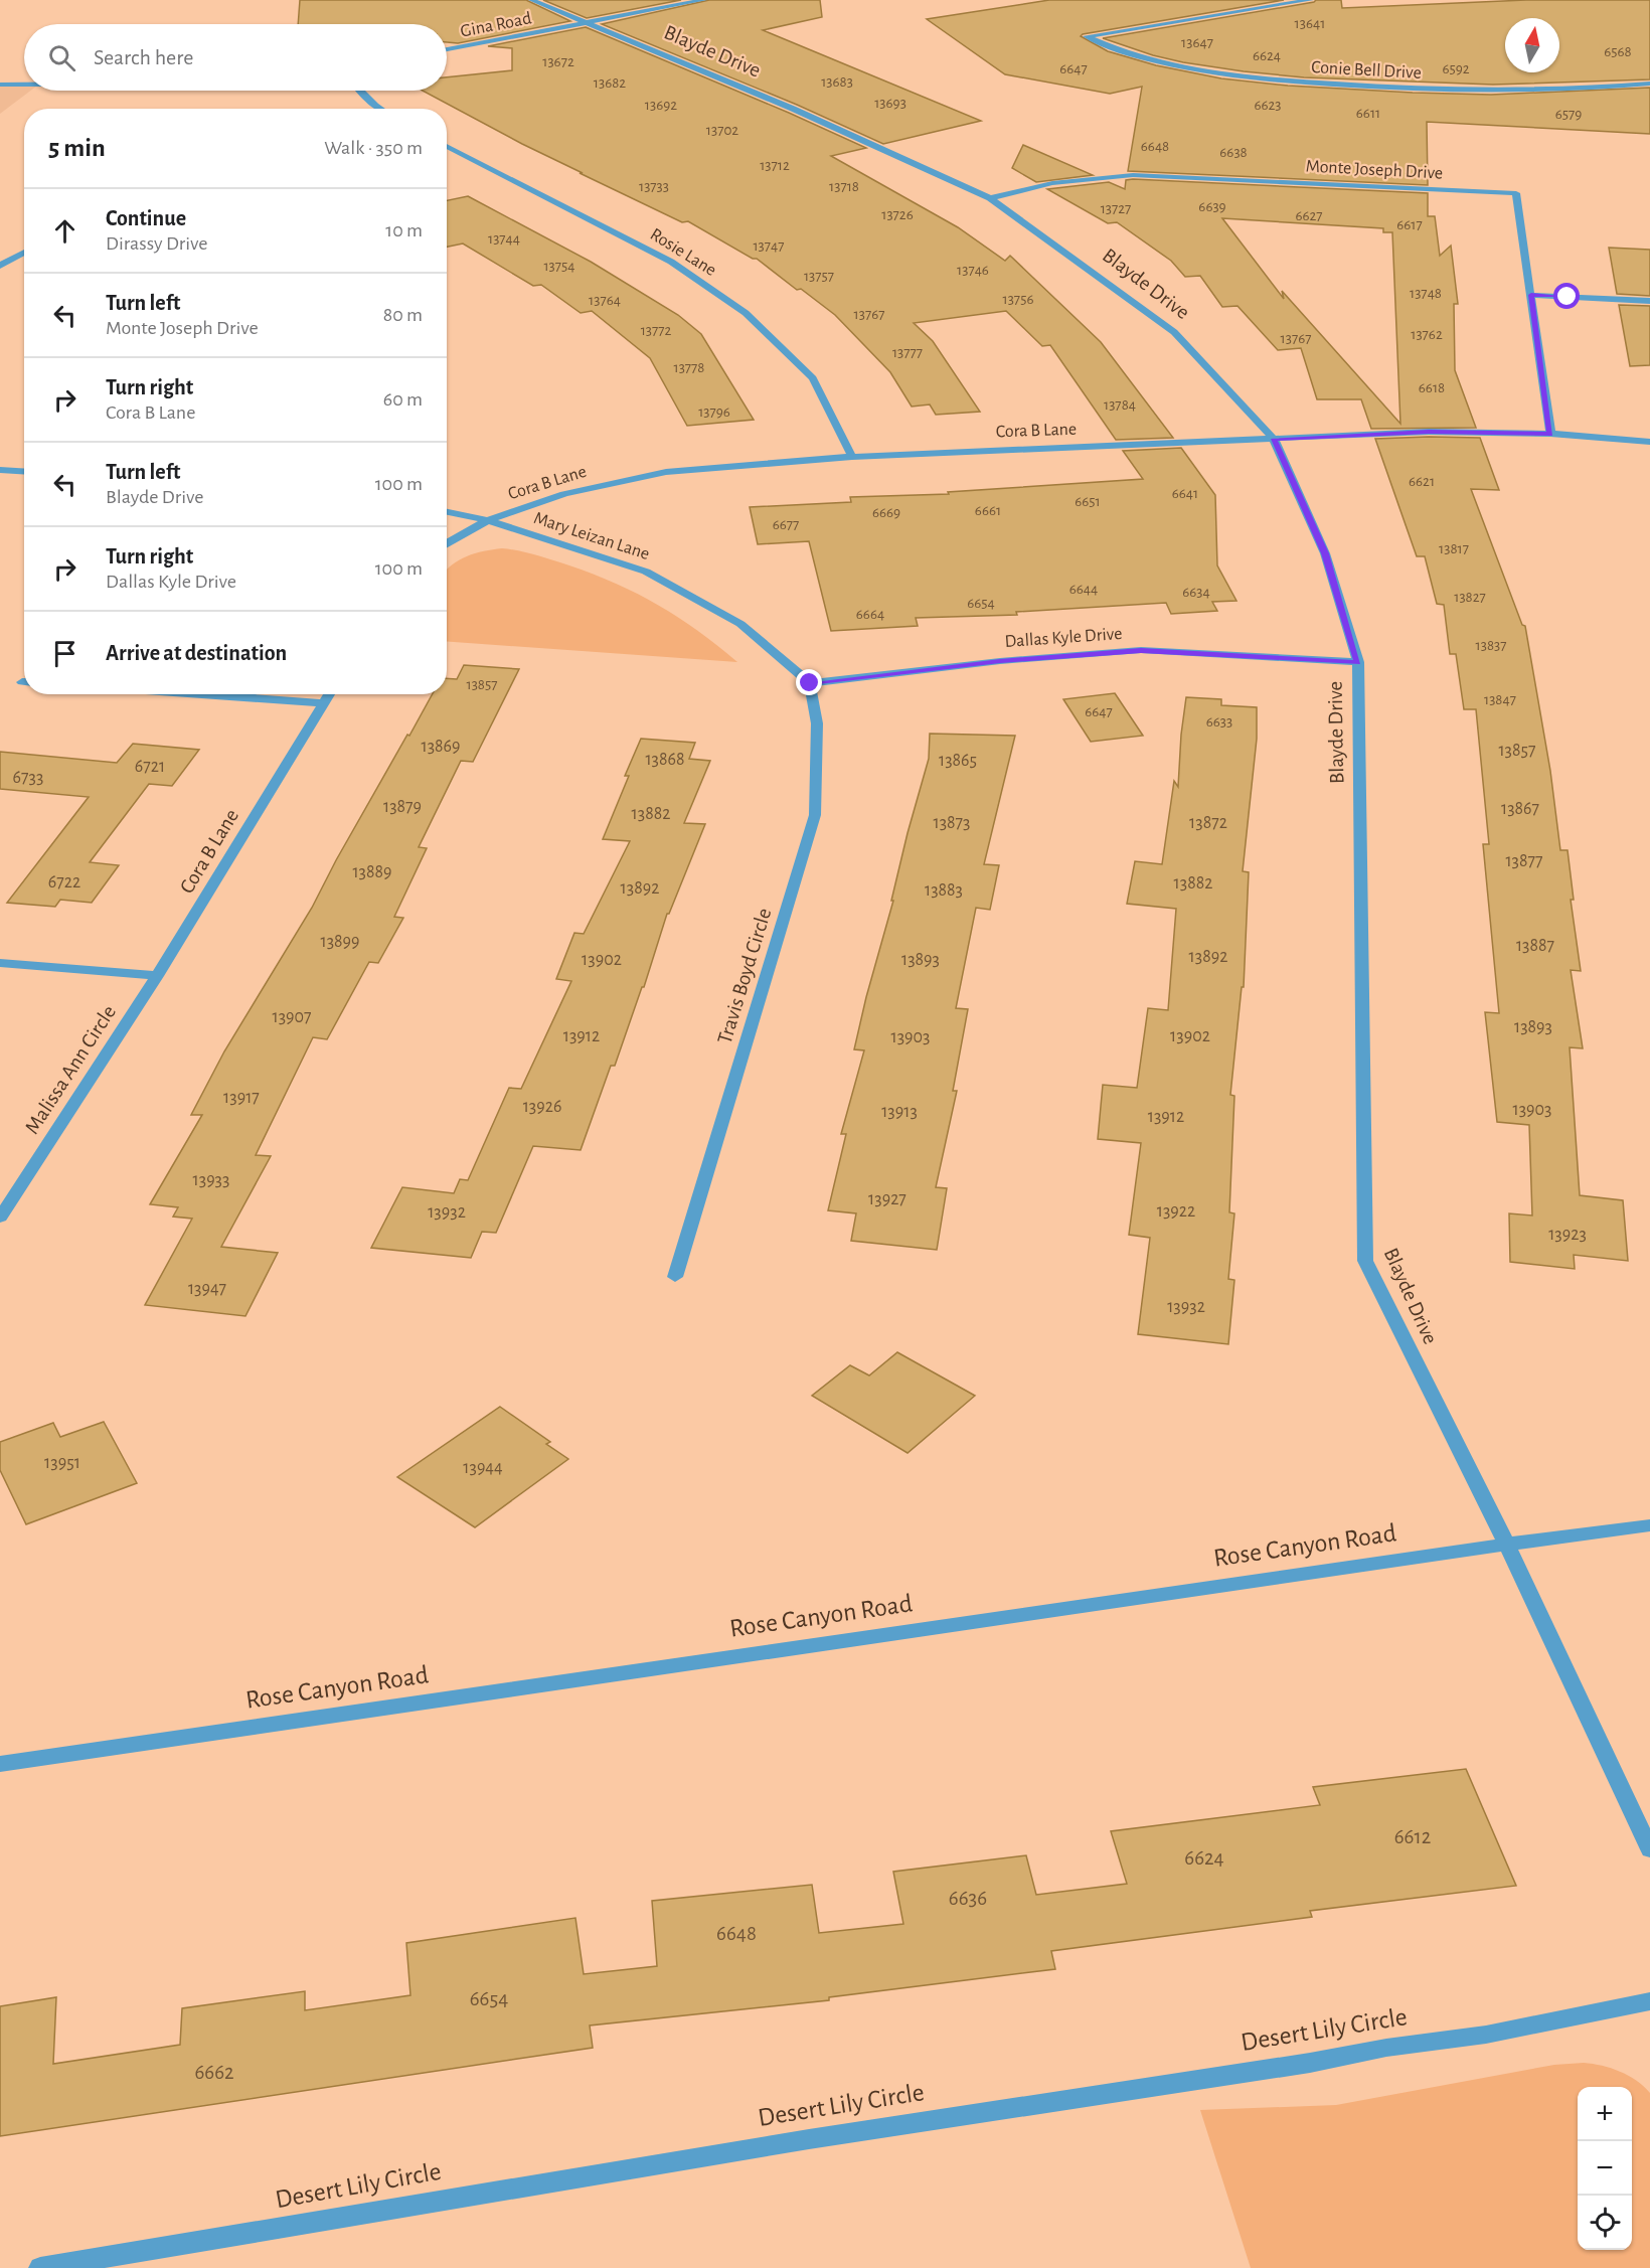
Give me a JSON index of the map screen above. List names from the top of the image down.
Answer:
{
  "streets": {
    "street": [
      "Gina Road",
      "Blayde Drive",
      "Conie Bell Drive",
      "Monte Joseph Drive",
      "Rosie Lane",
      "Cora B Lane",
      "Mary Leizan Lane",
      "Dallas Kyle Drive",
      "Travis Boyd Circle",
      "Malissa Ann Circle",
      "Rose Canyon Road",
      "Desert Lily Circle"
    ]
  },
  "crossings": [
    ["Gina Road", "Blayde Drive"],
    ["Blayde Drive", "Monte Joseph Drive"],
    ["Blayde Drive", "Cora B Lane"],
    ["Blayde Drive", "Dallas Kyle Drive"],
    ["Blayde Drive", "Rose Canyon Road"],
    ["Monte Joseph Drive", "Cora B Lane"],
    ["Rosie Lane", "Cora B Lane"],
    ["Cora B Lane", "Mary Leizan Lane"],
    ["Cora B Lane", "Malissa Ann Circle"],
    ["Mary Leizan Lane", "Dallas Kyle Drive"],
    ["Mary Leizan Lane", "Travis Boyd Circle"],
    ["Dallas Kyle Drive", "Travis Boyd Circle"]
  ],
  "house_numbers": [
    "13641",
    "13647",
    "6568",
    "6624",
    "13672",
    "6647",
    "6592",
    "13683",
    "13682",
    "13693",
    "13692",
    "6623",
    "6611",
    "6579",
    "13702",
    "6648",
    "6638",
    "13712",
    "13733",
    "13718",
    "6639",
    "13727",
    "13726",
    "6627",
    "6617",
    "13744",
    "13747",
    "13754",
    "13746",
    "13757",
    "13748",
    "13756",
    "13764",
    "13767",
    "13772",
    "13762",
    "13767",
    "13777",
    "13778",
    "6618",
    "13784",
    "13796",
    "6621",
    "6641",
    "6651",
    "6661",
    "6669",
    "6677",
    "13817",
    "6644",
    "6634",
    "13827",
    "6654",
    "6664",
    "13837",
    "13857",
    "13847",
    "6647",
    "6633",
    "13869",
    "13857",
    "13868",
    "13865",
    "6721",
    "6733",
    "13879",
    "13867",
    "13882",
    "13873",
    "13872",
    "13877",
    "13889",
    "6722",
    "13882",
    "13892",
    "13883",
    "13899",
    "13887",
    "13892",
    "13902",
    "13893",
    "13907",
    "13893",
    "13912",
    "13902",
    "13903",
    "13917",
    "13926",
    "13903",
    "13913",
    "13912",
    "13933",
    "13927",
    "13922",
    "13932",
    "13923",
    "13947",
    "13932",
    "13951",
    "13944",
    "6612",
    "6624",
    "6636",
    "6648",
    "6654",
    "6662"
  ],
  "north": "top",
  "page": {
    "search": "Search here",
    "heading": ["5 min", "Walk · 350 m"],
    "list": [
      ["Continue", "Dirassy Drive", "10 m"],
      ["Turn left", "Monte Joseph Drive", "80 m"],
      ["Turn right", "Cora B Lane", "60 m"],
      ["Turn left", "Blayde Drive", "100 m"],
      ["Turn right", "Dallas Kyle Drive", "100 m"],
      "Arrive at destination"
    ],
    "map_buttons": ["+", "−"]
  }
}
